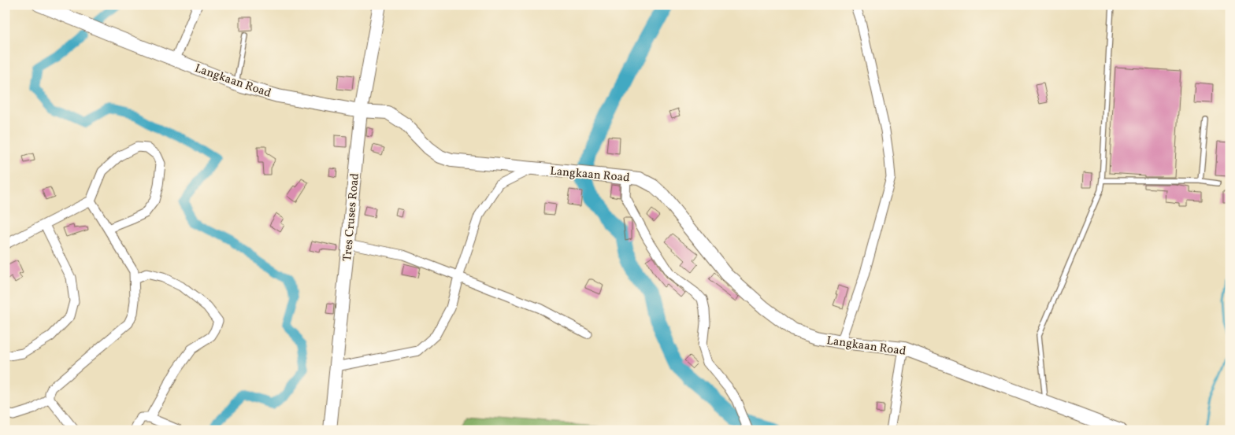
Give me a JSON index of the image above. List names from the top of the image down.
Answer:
{
  "streets": {
    "street": ["Langkaan Road", "Tres Cruses Road"]
  },
  "crossings": [
    ["Langkaan Road", "Tres Cruses Road"]
  ]
}
